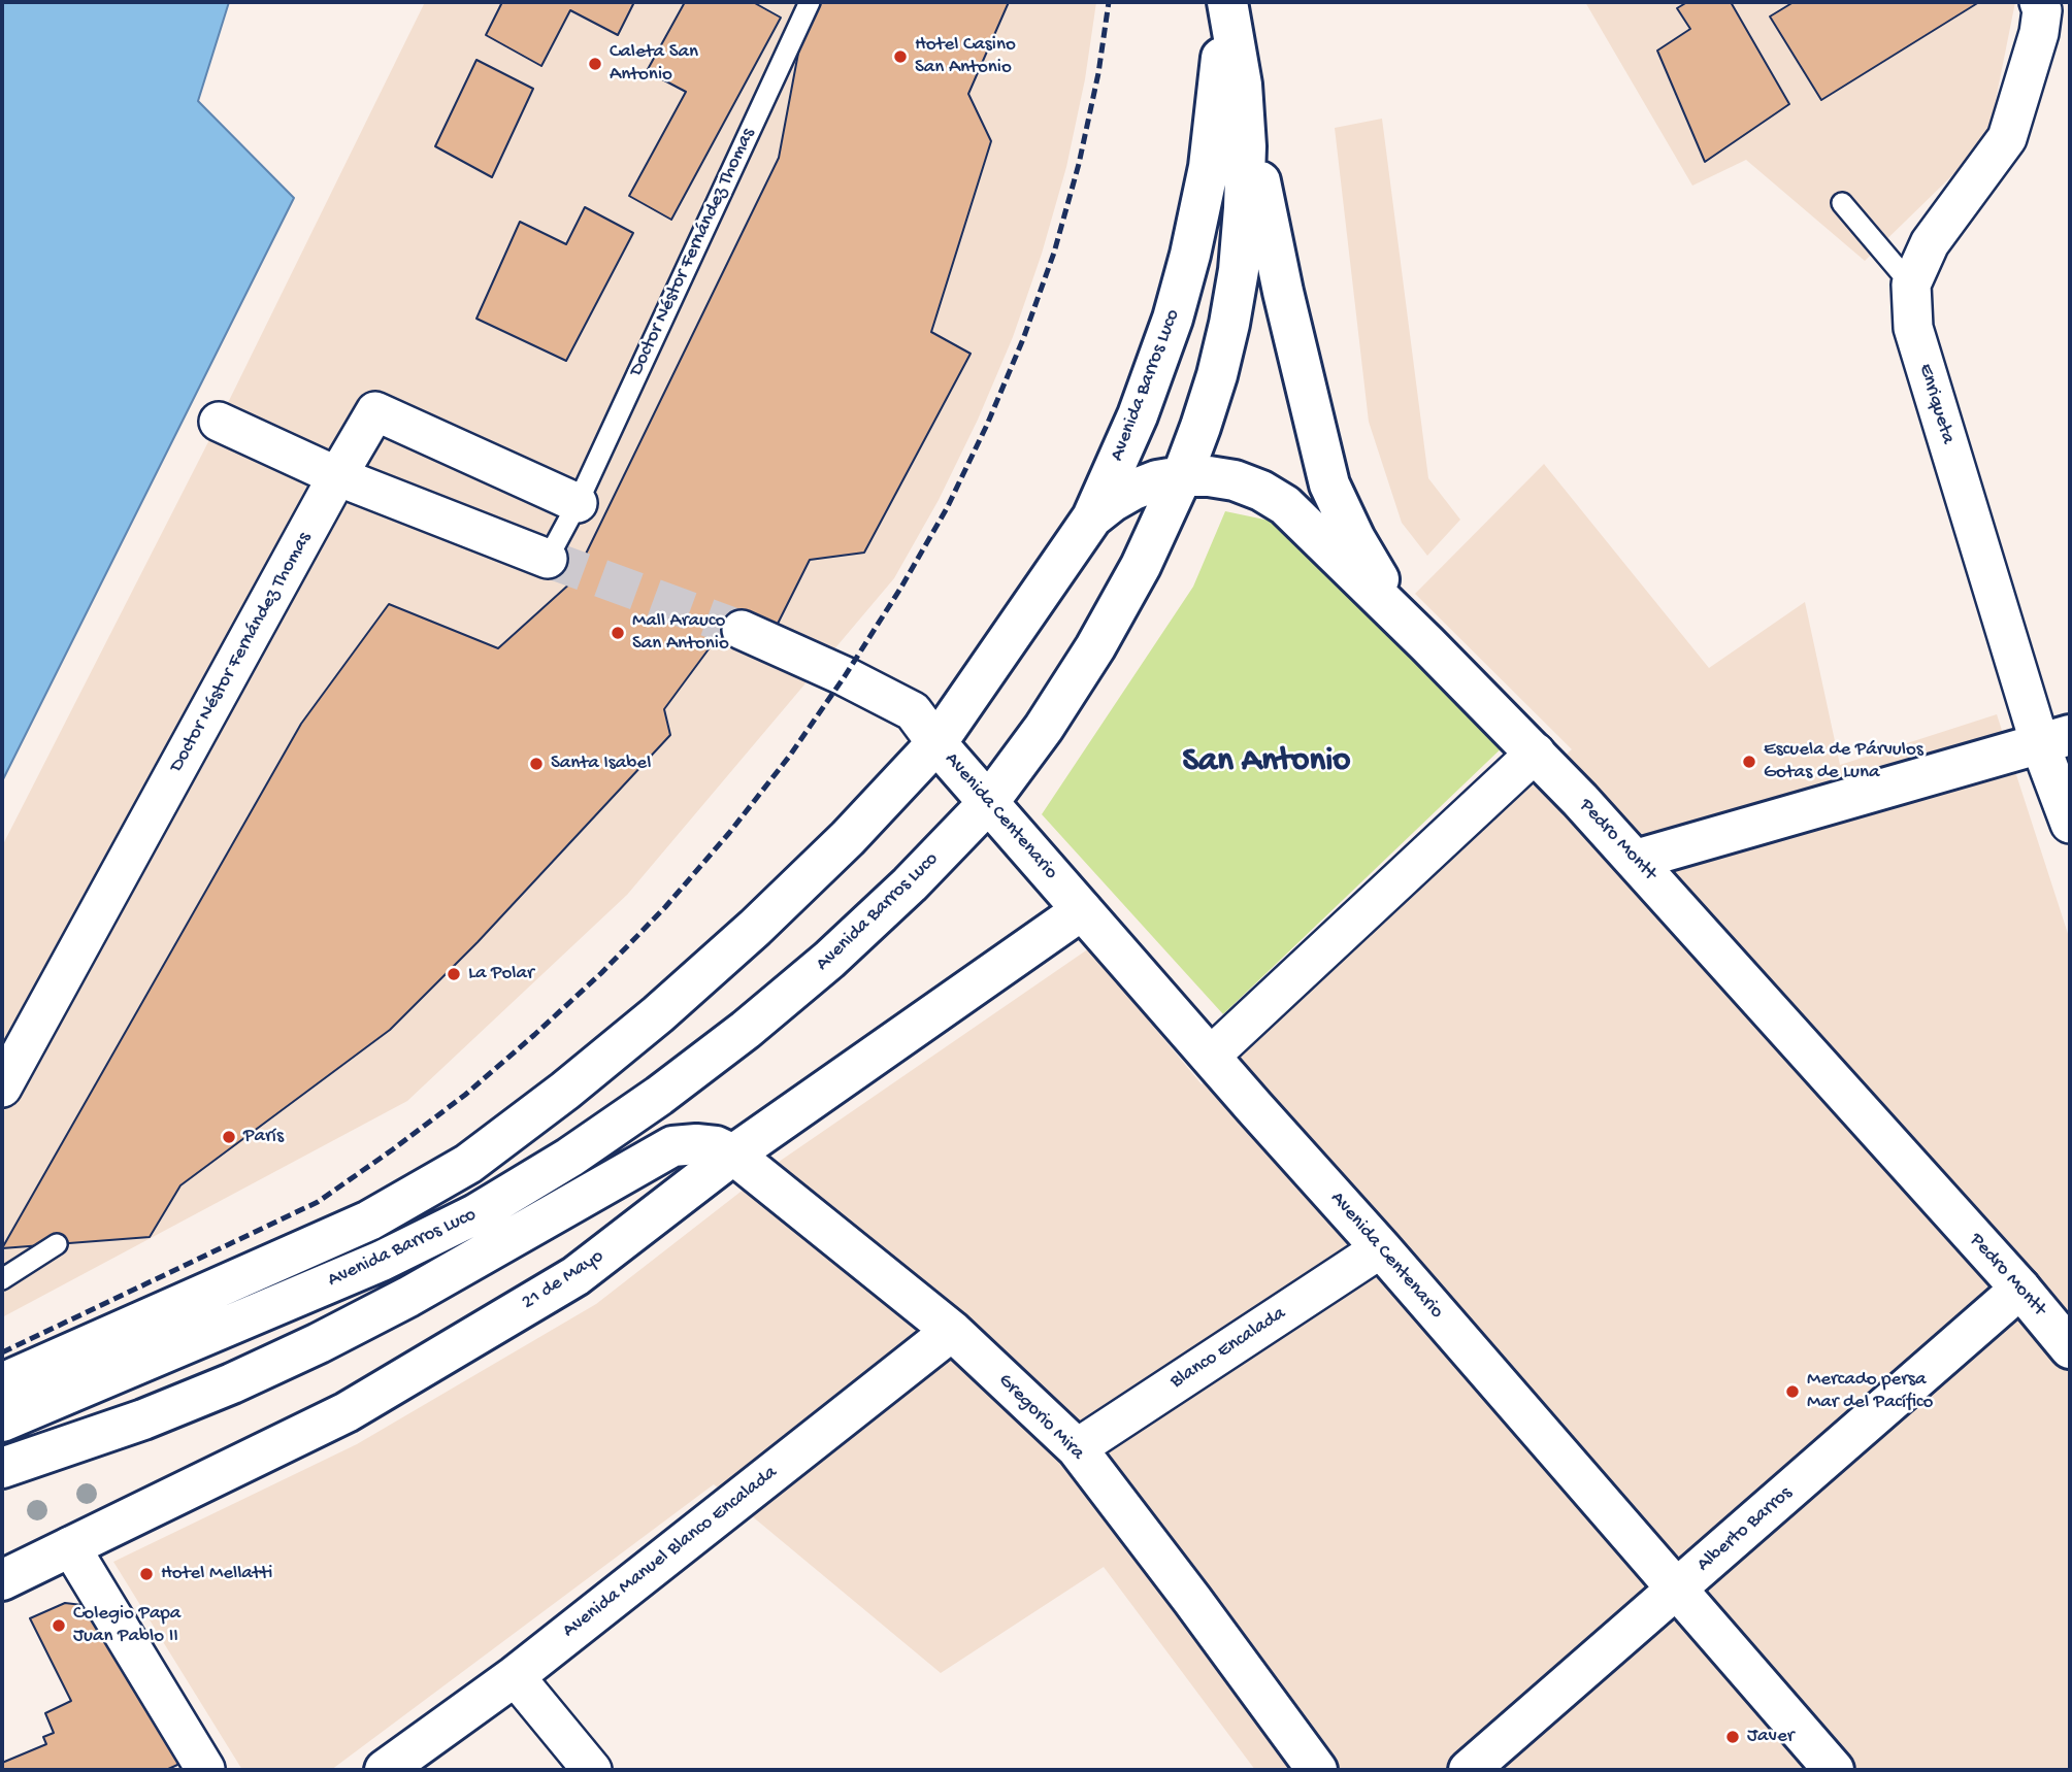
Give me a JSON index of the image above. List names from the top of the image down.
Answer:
{
  "streets": {
    "main road": [
      "Avenida Barros Luco",
      "Avenida Centenario",
      "Pedro Montt",
      "21 de Mayo",
      "Gregorio Mira",
      "Alberto Barros",
      "Avenida Manuel Blanco Encalada"
    ],
    "street": ["Doctor Néstor Fernández Thomas", "Enriqueta", "Blanco Encalada"]
  },
  "crossings": [
    ["Avenida Barros Luco", "Avenida Centenario"],
    ["Avenida Barros Luco", "Pedro Montt"],
    ["Avenida Centenario", "21 de Mayo"],
    ["Avenida Centenario", "Blanco Encalada"],
    ["Avenida Centenario", "Alberto Barros"],
    ["Pedro Montt", "Alberto Barros"],
    ["21 de Mayo", "Gregorio Mira"],
    ["Blanco Encalada", "Gregorio Mira"],
    ["Gregorio Mira", "Avenida Manuel Blanco Encalada"]
  ],
  "districts": ["San Antonio"],
  "places": [
    "Hotel Casino San Antonio",
    "Caleta San Antonio",
    "Mall Arauco San Antonio",
    "Escuela de Párvulos Gotas de Luna",
    "Santa Isabel",
    "La Polar",
    "París",
    "Mercado persa Mar del Pacífico",
    "Hotel Mellatti",
    "Colegio Papa Juan Pablo II",
    "Javer"
  ]
}
